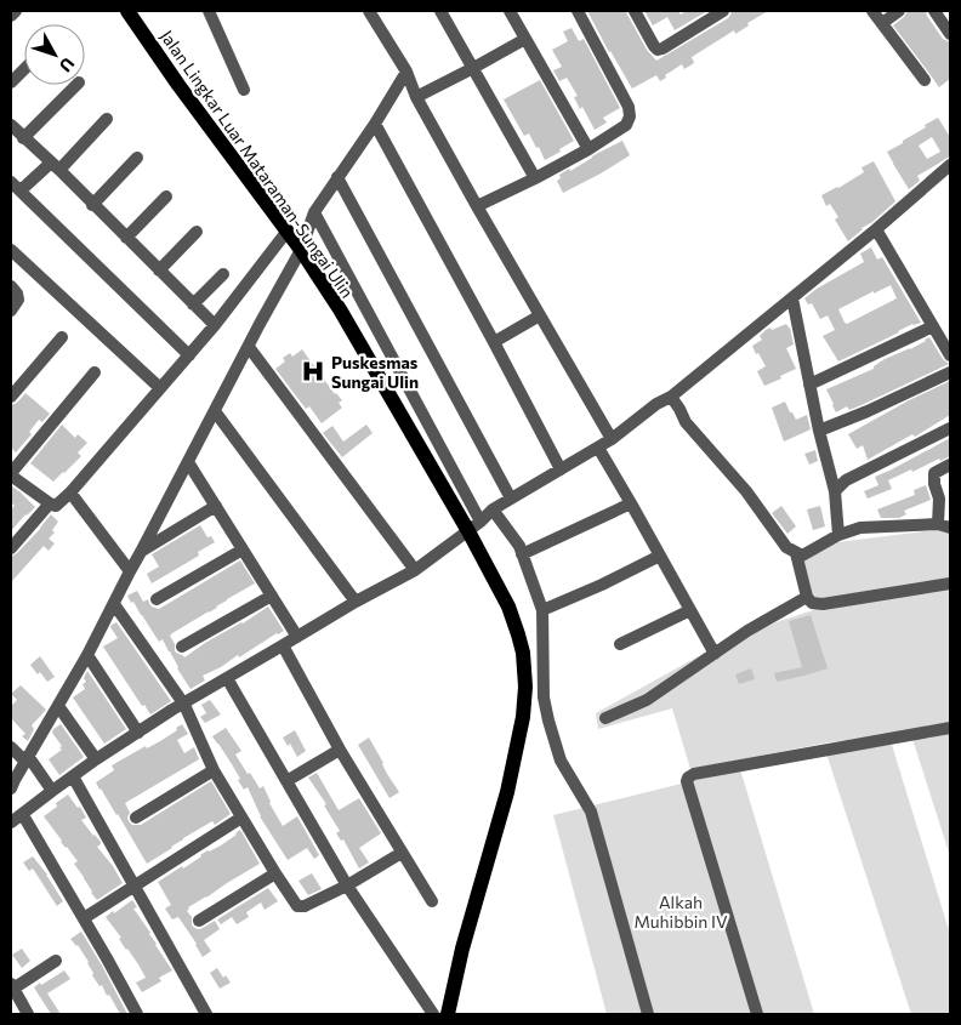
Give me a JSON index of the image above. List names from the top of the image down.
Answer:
{
  "streets": {
    "main road": ["Jalan Lingkar Luar Mataraman-Sungai Ulin"]
  },
  "parks": ["Alkah Muhibbin IV"],
  "places": {
    "hospital": ["Puskesmas Sungai Ulin"]
  },
  "north": "bottom right"
}
